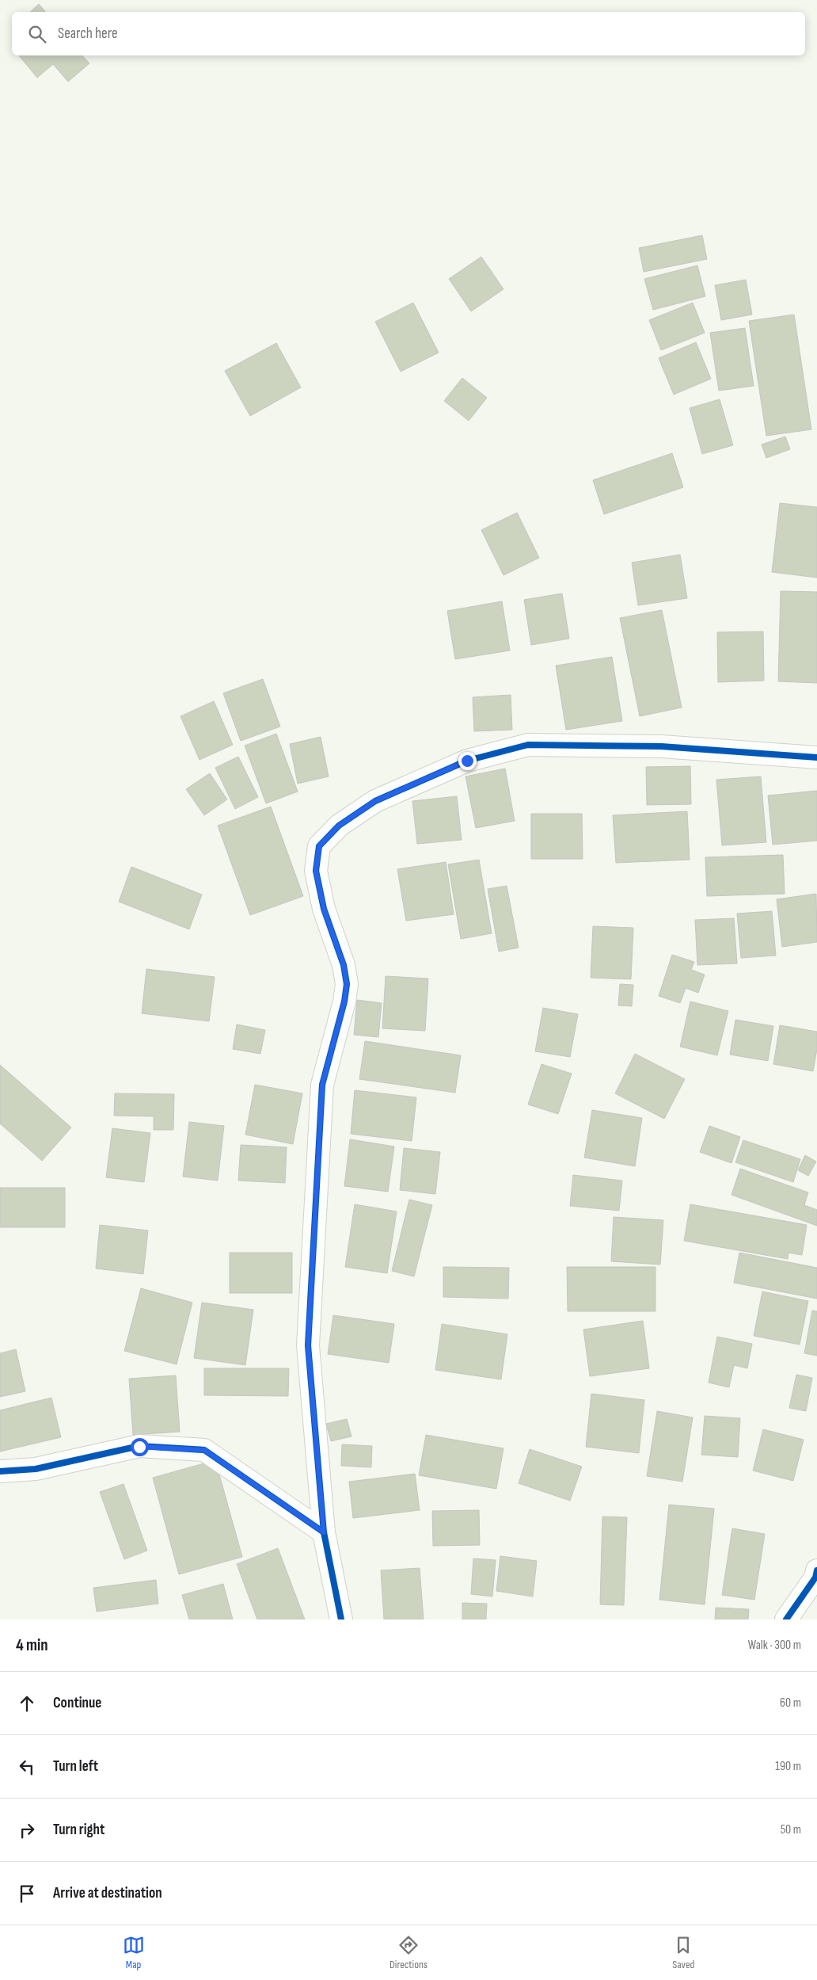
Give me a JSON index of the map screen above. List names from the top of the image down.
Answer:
{
  "page": {
    "search": "Search here",
    "heading": ["4 min", "Walk · 300 m"],
    "list": [
      ["Continue", "60 m"],
      ["Turn left", "190 m"],
      ["Turn right", "50 m"],
      "Arrive at destination"
    ],
    "nav": ["Map", "Directions", "Saved"]
  }
}
